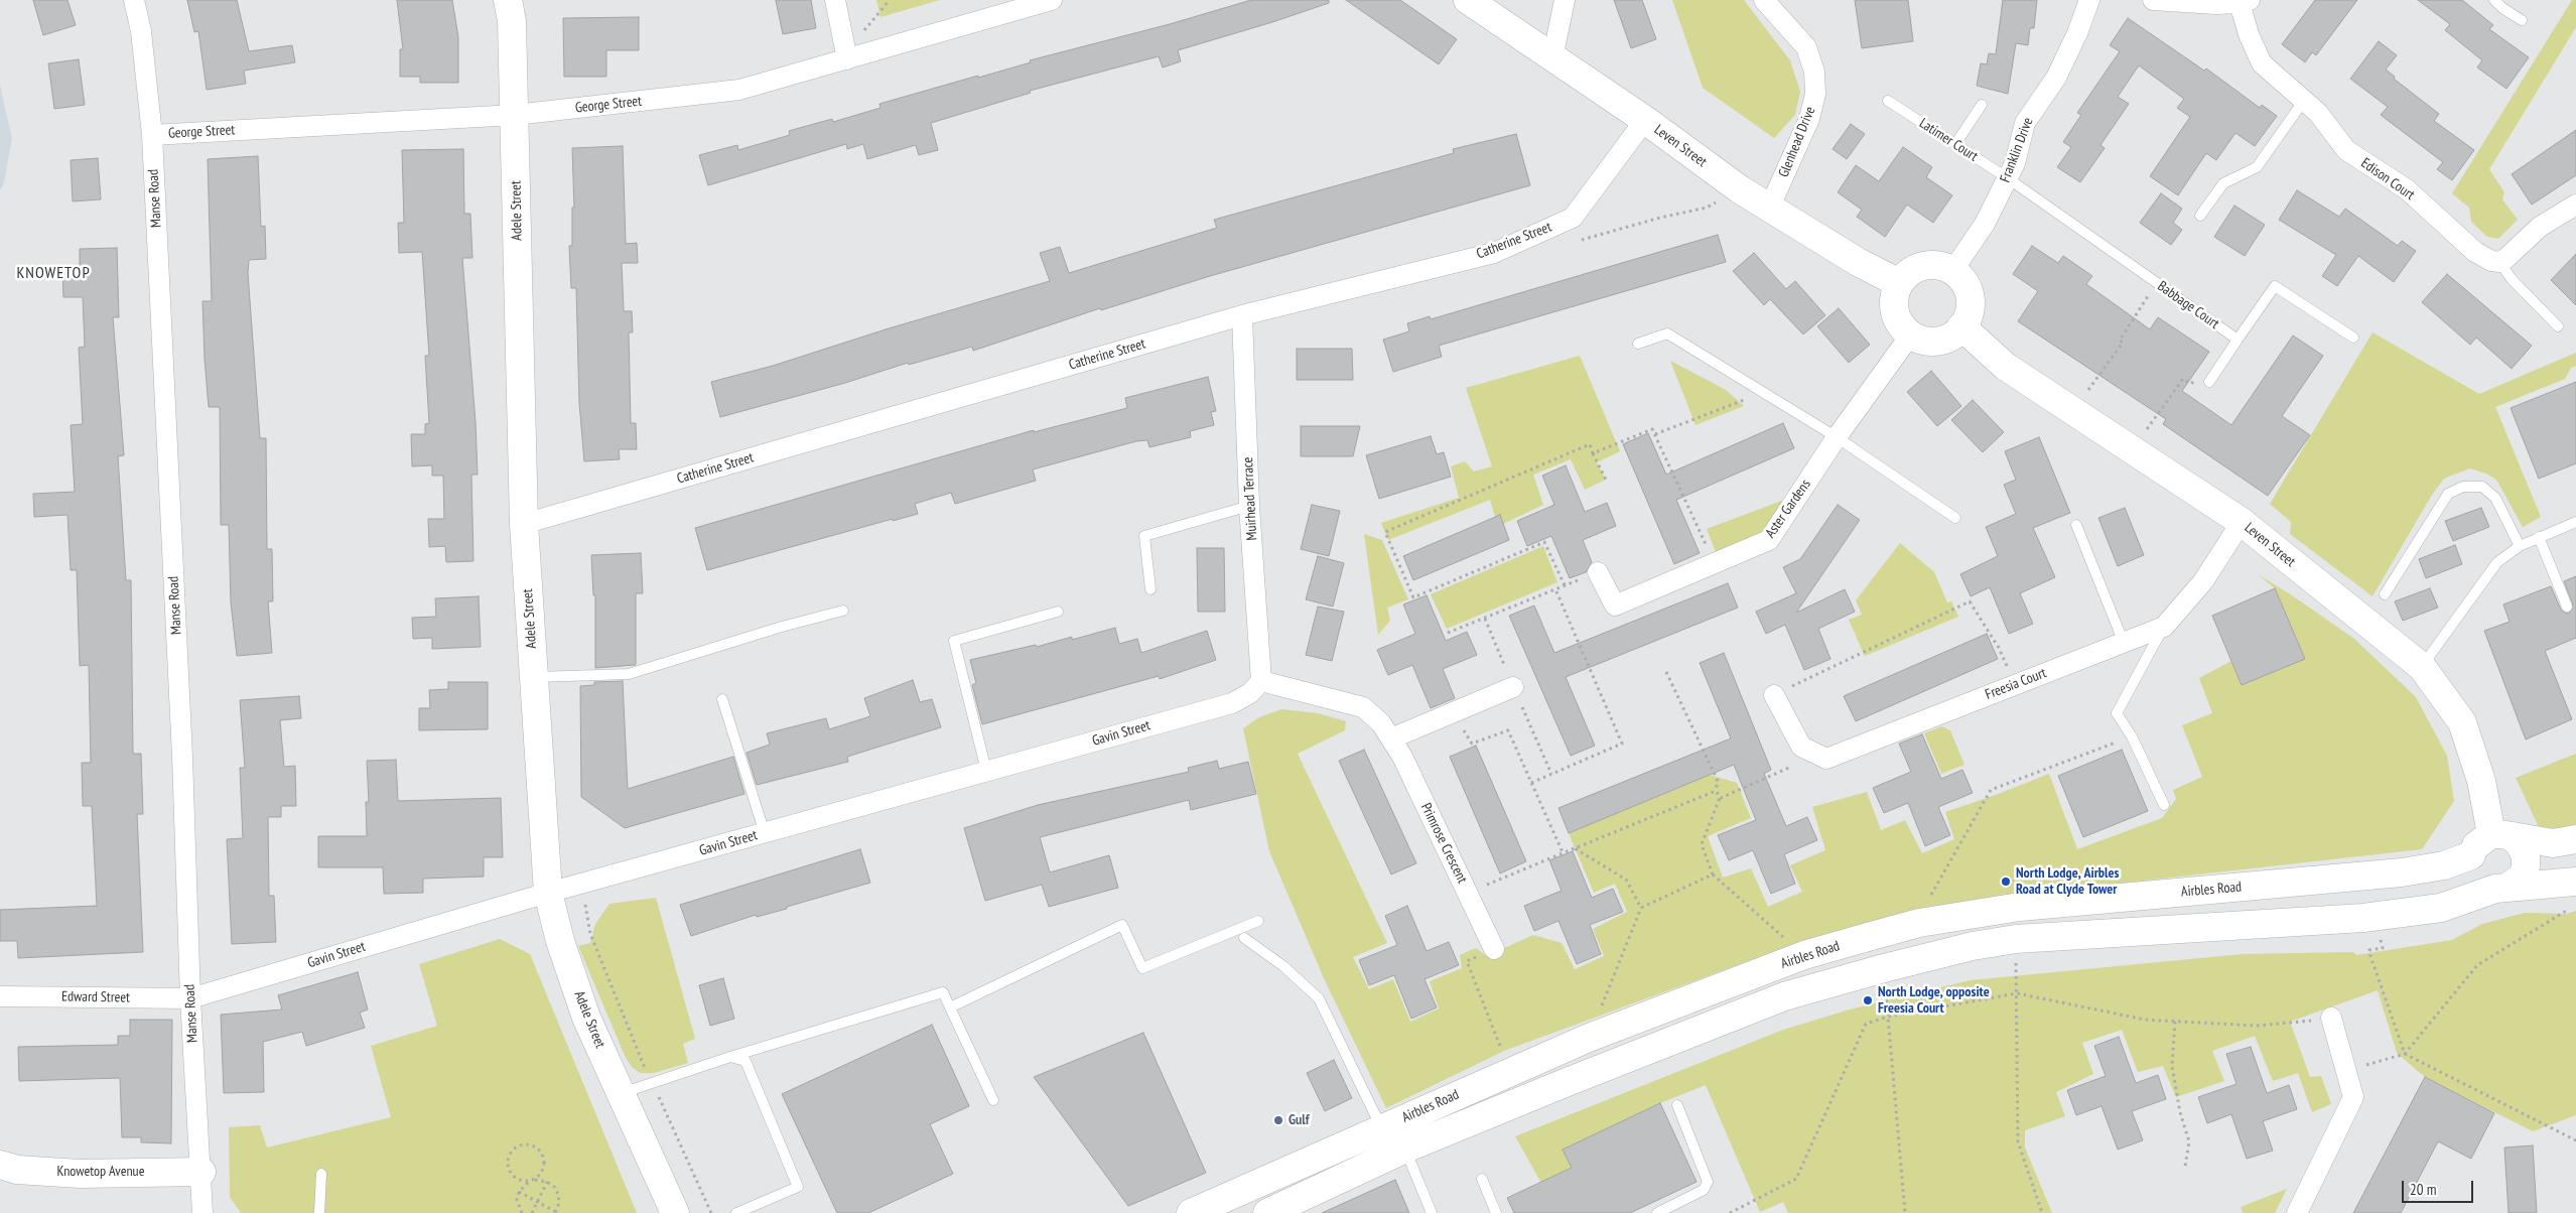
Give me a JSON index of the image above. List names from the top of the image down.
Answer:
{
  "streets": {
    "street": [
      "George Street",
      "Glenhead Drive",
      "Leven Street",
      "Franklin Drive",
      "Edison Court",
      "Manse Road",
      "Adele Street",
      "Catherine Street",
      "Muirhead Terrace",
      "Aster Gardens",
      "Freesia Court",
      "Gavin Street",
      "Primrose Crescent",
      "Airbles Road",
      "Edward Street",
      "Knowetop Avenue"
    ],
    "lane": ["Latimer Court", "Babbage Court"]
  },
  "crossings": [
    ["George Street", "Manse Road"],
    ["George Street", "Adele Street"],
    ["Latimer Court", "Franklin Drive"],
    ["Latimer Court", "Babbage Court"],
    ["Glenhead Drive", "Leven Street"],
    ["Leven Street", "Franklin Drive"],
    ["Leven Street", "Catherine Street"],
    ["Leven Street", "Aster Gardens"],
    ["Leven Street", "Freesia Court"],
    ["Leven Street", "Airbles Road"],
    ["Franklin Drive", "Babbage Court"],
    ["Franklin Drive", "Aster Gardens"],
    ["Manse Road", "Gavin Street"],
    ["Manse Road", "Edward Street"],
    ["Manse Road", "Knowetop Avenue"],
    ["Adele Street", "Catherine Street"],
    ["Adele Street", "Gavin Street"],
    ["Catherine Street", "Muirhead Terrace"],
    ["Muirhead Terrace", "Gavin Street"],
    ["Muirhead Terrace", "Primrose Crescent"],
    ["Gavin Street", "Primrose Crescent"],
    ["Gavin Street", "Edward Street"]
  ],
  "districts": ["KNOWETOP"],
  "places": ["North Lodge, Airbles Road at Clyde Tower", "North Lodge, opposite Freesia Court", "Gulf"],
  "scale_bar": "20 m"
}
